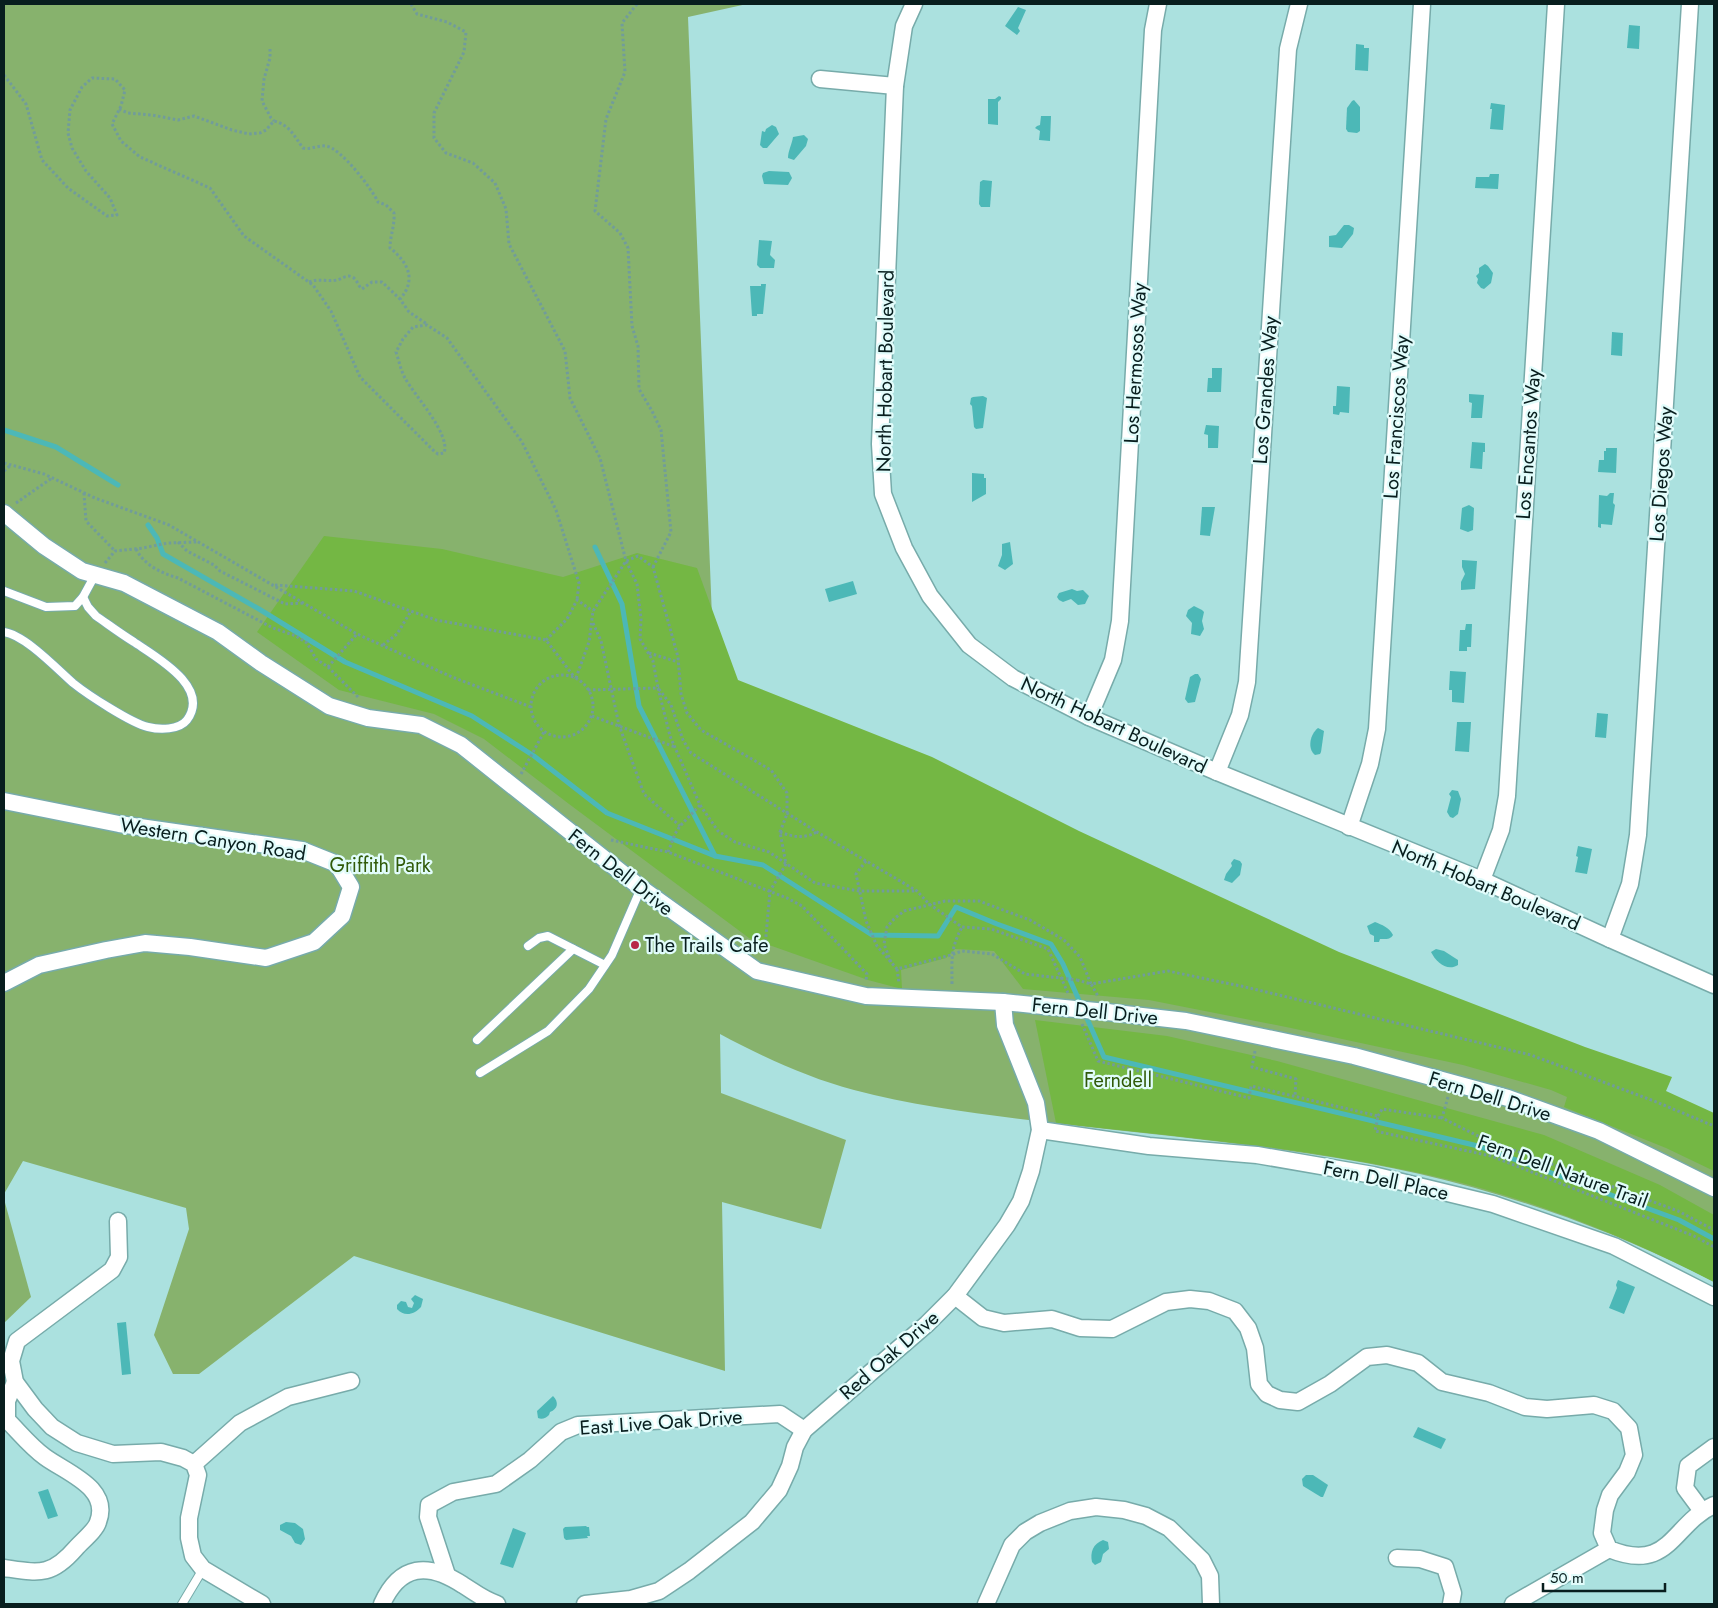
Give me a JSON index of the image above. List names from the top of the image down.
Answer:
{
  "streets": {
    "street": [
      "Los Hermosos Way",
      "North Hobart Boulevard",
      "Los Grandes Way",
      "Los Franciscos Way",
      "Los Encantos Way",
      "Los Diegos Way",
      "Western Canyon Road",
      "Fern Dell Drive",
      "Fern Dell Place",
      "Red Oak Drive",
      "East Live Oak Drive"
    ],
    "path": ["Fern Dell Nature Trail"]
  },
  "crossings": [
    ["Los Hermosos Way", "North Hobart Boulevard"],
    ["North Hobart Boulevard", "Los Grandes Way"],
    ["North Hobart Boulevard", "Los Franciscos Way"],
    ["North Hobart Boulevard", "Los Encantos Way"],
    ["North Hobart Boulevard", "Los Diegos Way"],
    ["Fern Dell Drive", "Red Oak Drive"],
    ["Fern Dell Place", "Red Oak Drive"],
    ["Red Oak Drive", "East Live Oak Drive"]
  ],
  "parks": ["Griffith Park", "Ferndell"],
  "places": ["The Trails Cafe"],
  "scale_bar": "50 m"
}
